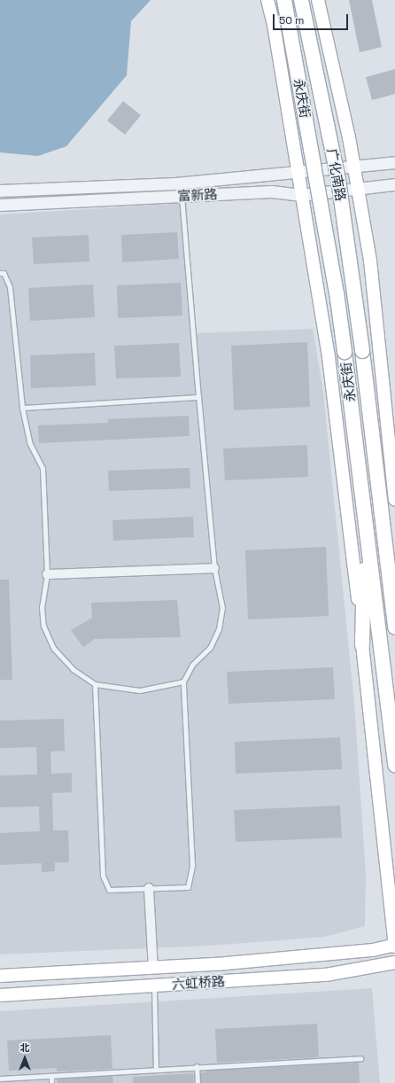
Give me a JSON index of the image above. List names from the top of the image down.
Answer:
{
  "streets": {
    "main road": ["永庆街", "广化南路", "六虹桥路"],
    "street": ["富新路"]
  },
  "crossings": [
    ["永庆街", "广化南路"]
  ],
  "scale_bar": "50 m",
  "north": "top"
}
